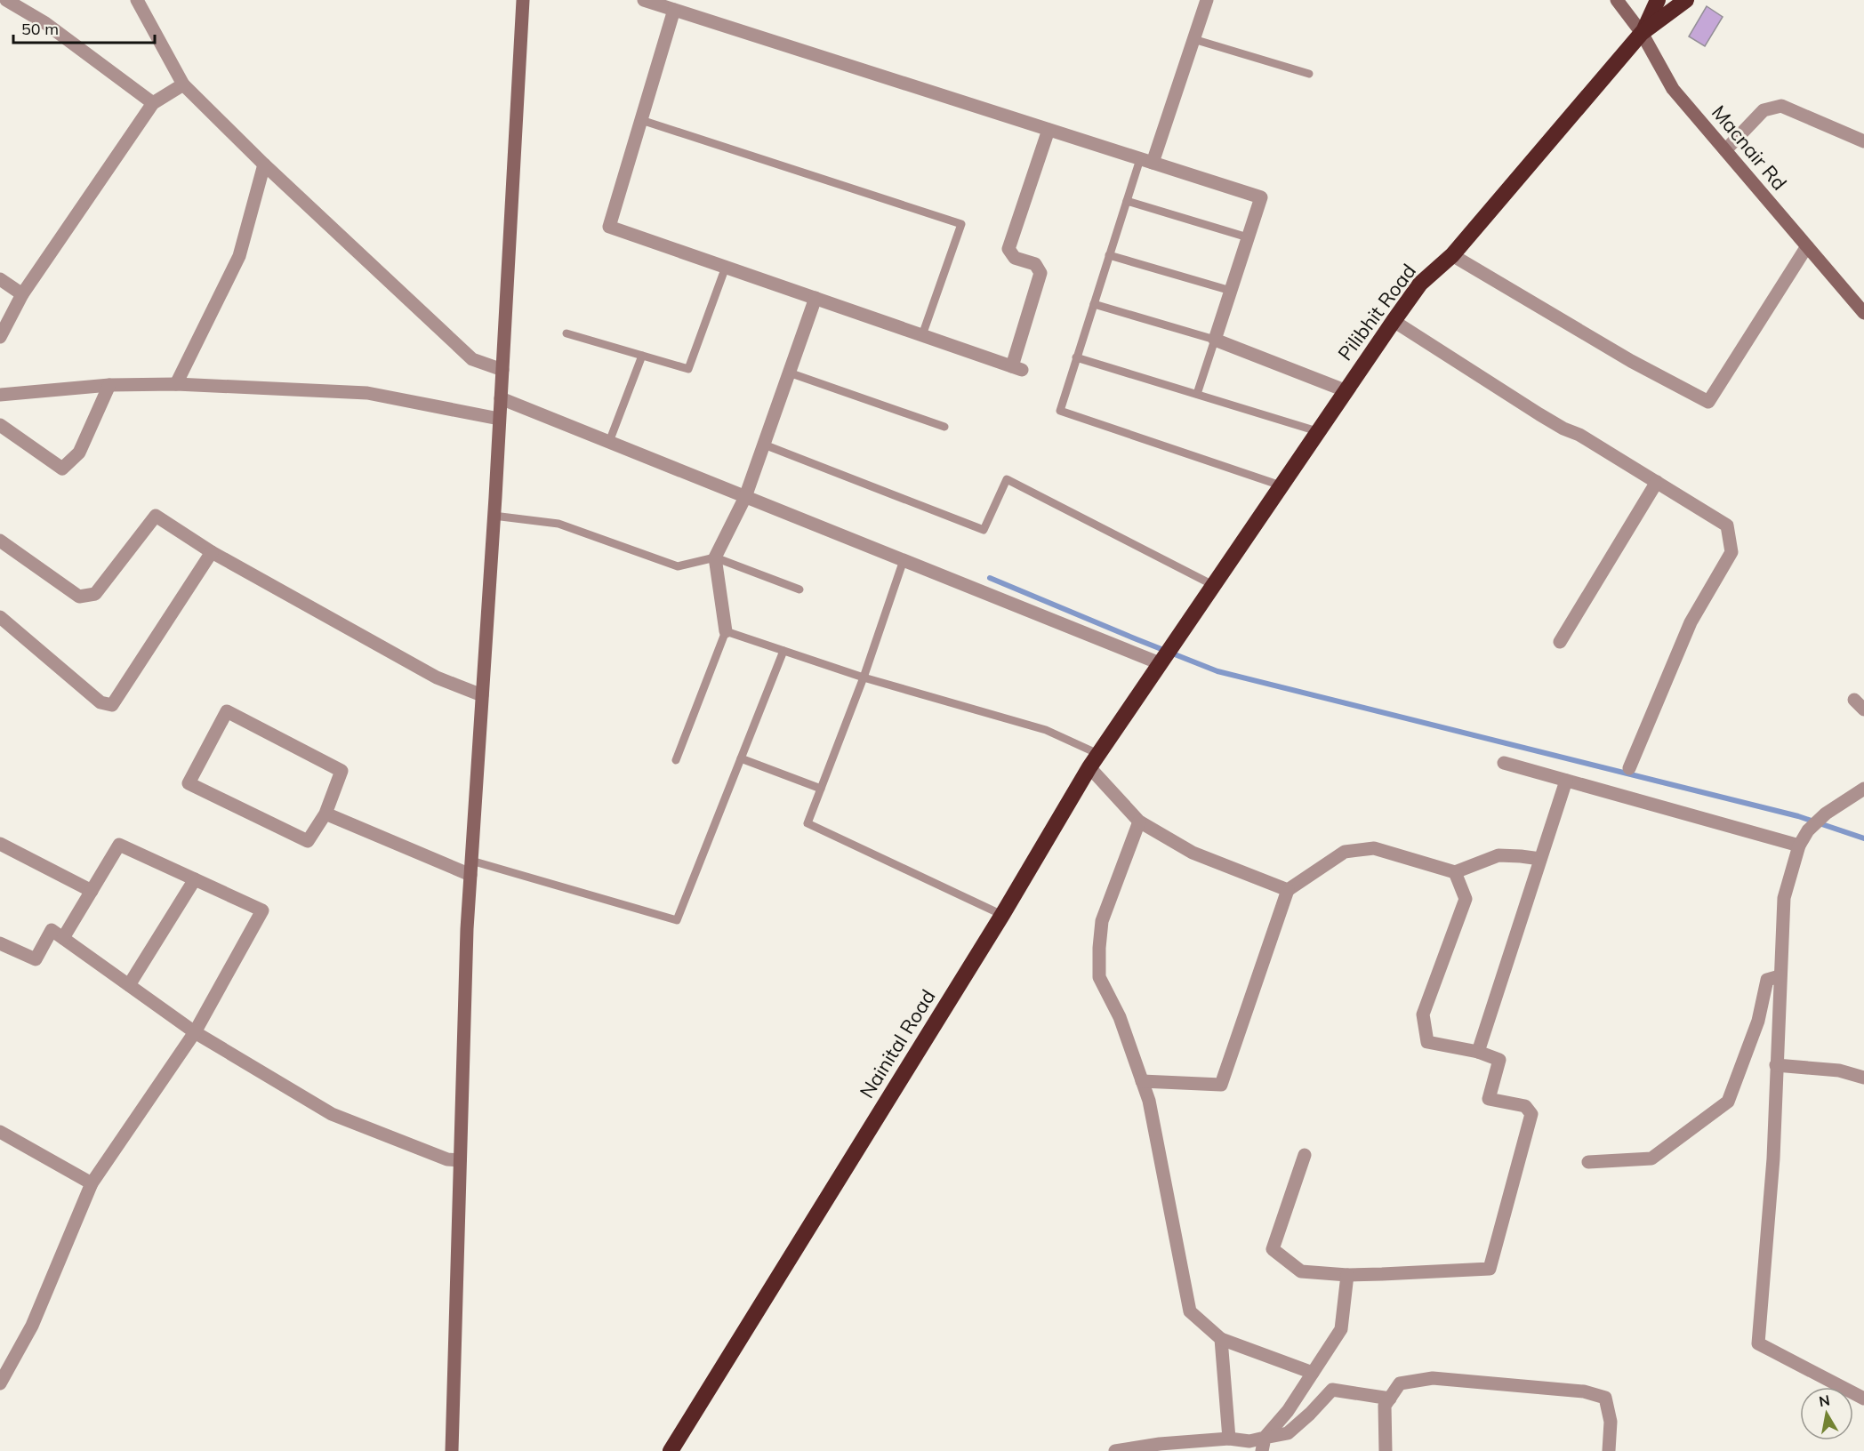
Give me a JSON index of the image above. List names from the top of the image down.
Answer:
{
  "streets": {
    "highway": ["Pilibhit Road", "Nainital Road"],
    "main road": ["Macnair Rd"]
  },
  "crossings": [
    ["Macnair Rd", "Pilibhit Road"],
    ["Pilibhit Road", "Nainital Road"]
  ],
  "scale_bar": "50 m",
  "north": "top"
}
